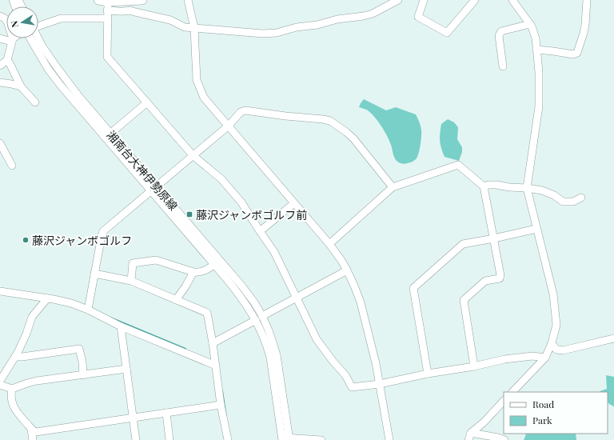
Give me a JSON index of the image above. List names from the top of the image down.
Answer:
{
  "streets": {
    "street": ["湘南台大神伊勢原線"]
  },
  "places": {
    "transit": ["藤沢ジャンボゴルフ前"],
    "other": ["藤沢ジャンボゴルフ"]
  },
  "legend": ["Road", "Park"],
  "north": "left"
}
